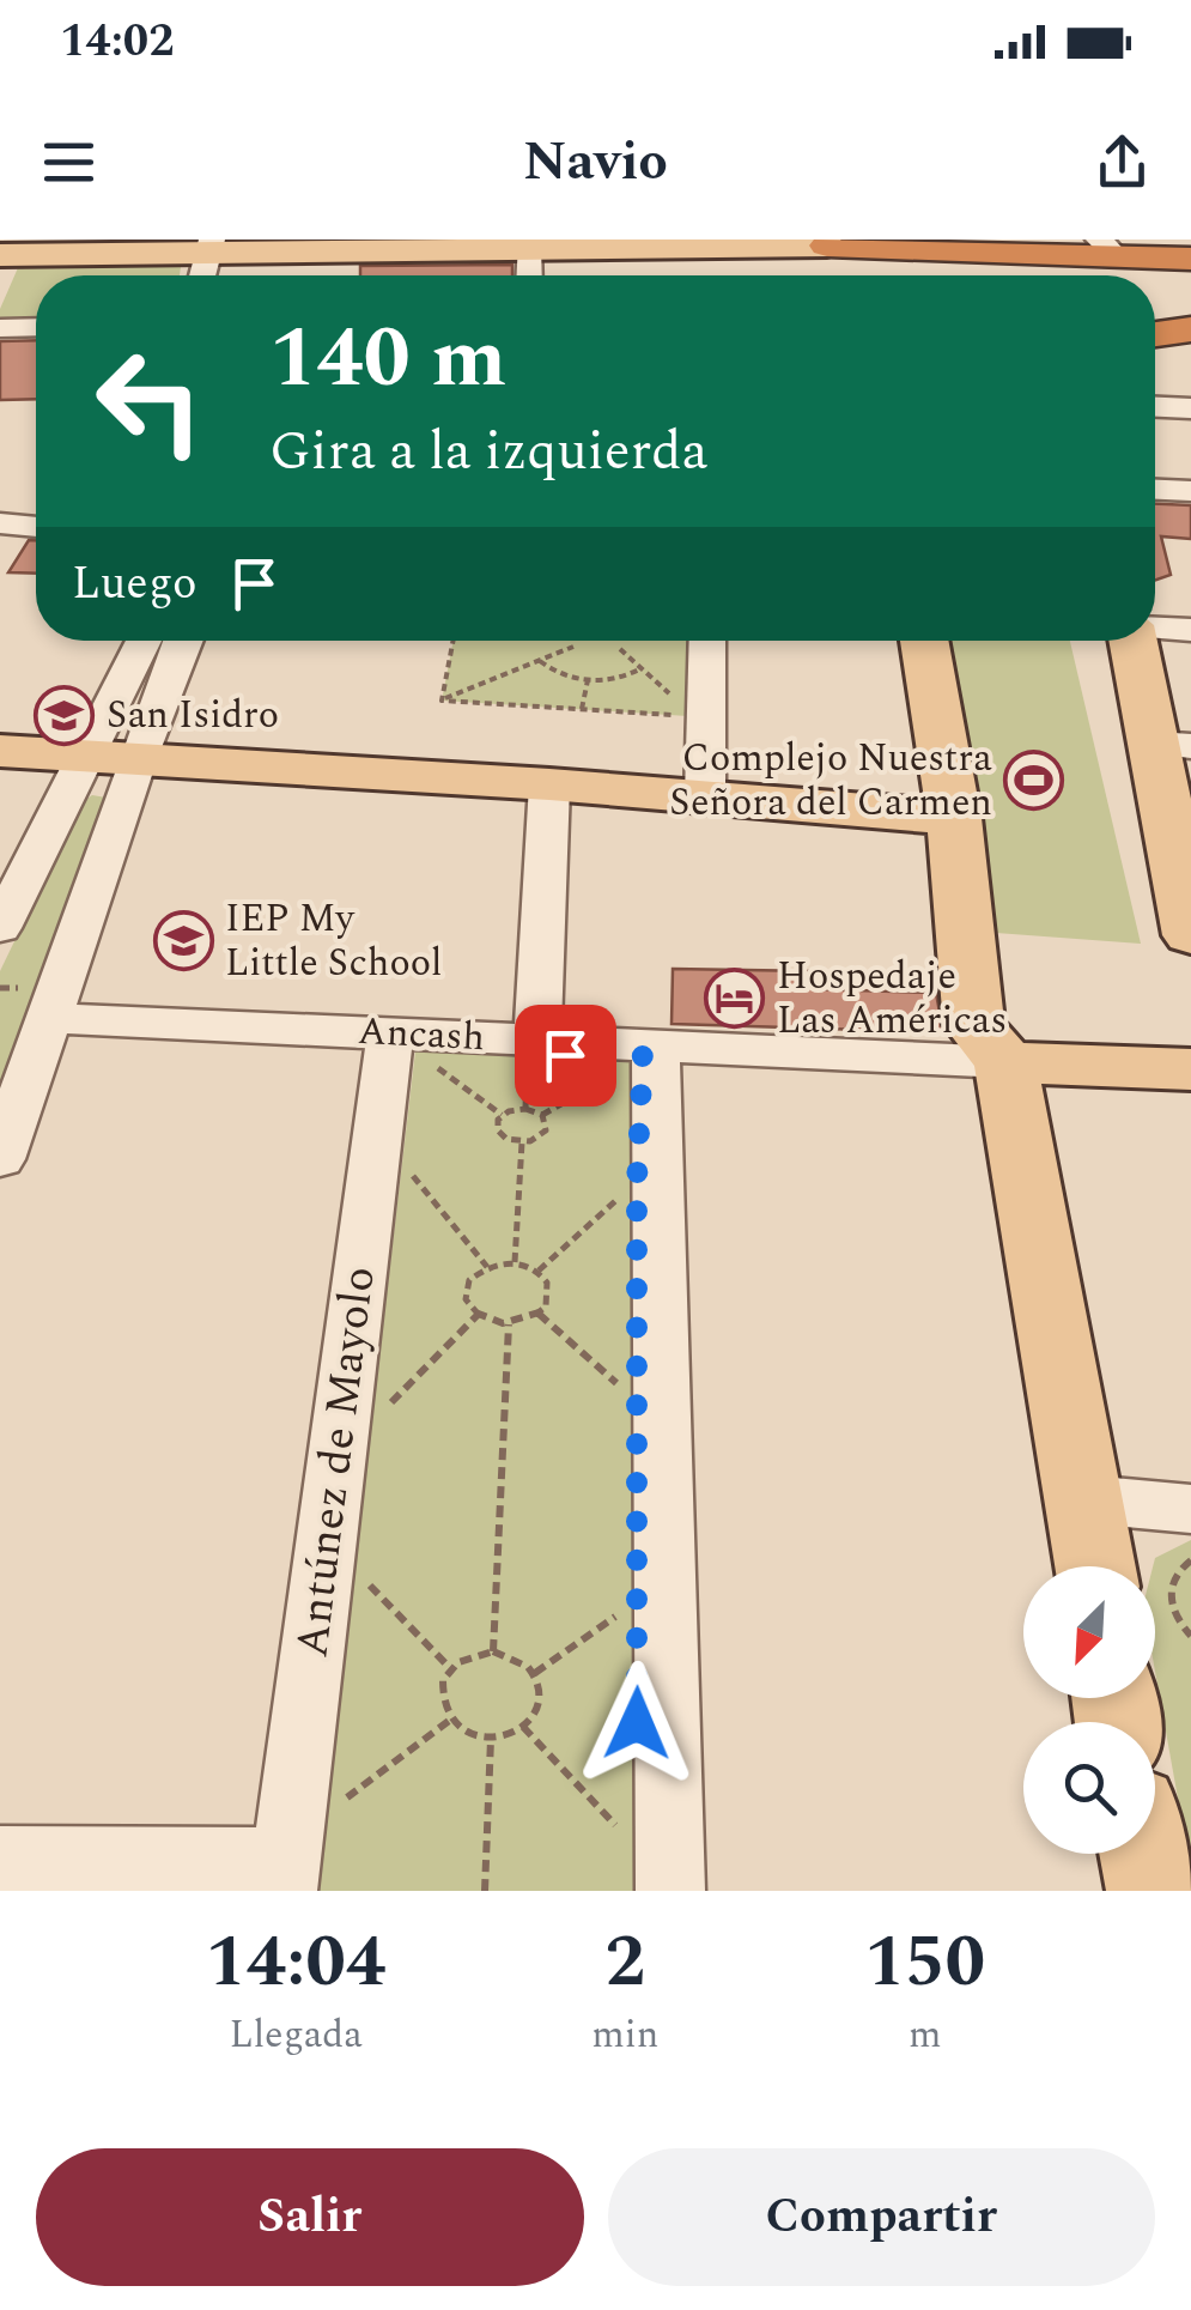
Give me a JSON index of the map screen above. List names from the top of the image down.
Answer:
{
  "streets": {
    "street": ["Ancash", "Antúnez de Mayolo"]
  },
  "crossings": [
    ["Ancash", "Antúnez de Mayolo"]
  ],
  "places": {
    "school or university": ["San Isidro", "IEP My Little School"],
    "sports": ["Complejo Nuestra Señora del Carmen"],
    "hotel": ["Hospedaje Las Américas"]
  },
  "north": "bottom left",
  "page": {
    "status": "14:02",
    "header": "Navio",
    "turn": ["140 m", "Gira a la izquierda"],
    "then": "Luego",
    "eta": [
      "14:04",
      "Llegada",
      "2",
      "min",
      "150",
      "m"
    ],
    "buttons": ["Salir", "Compartir"]
  }
}
